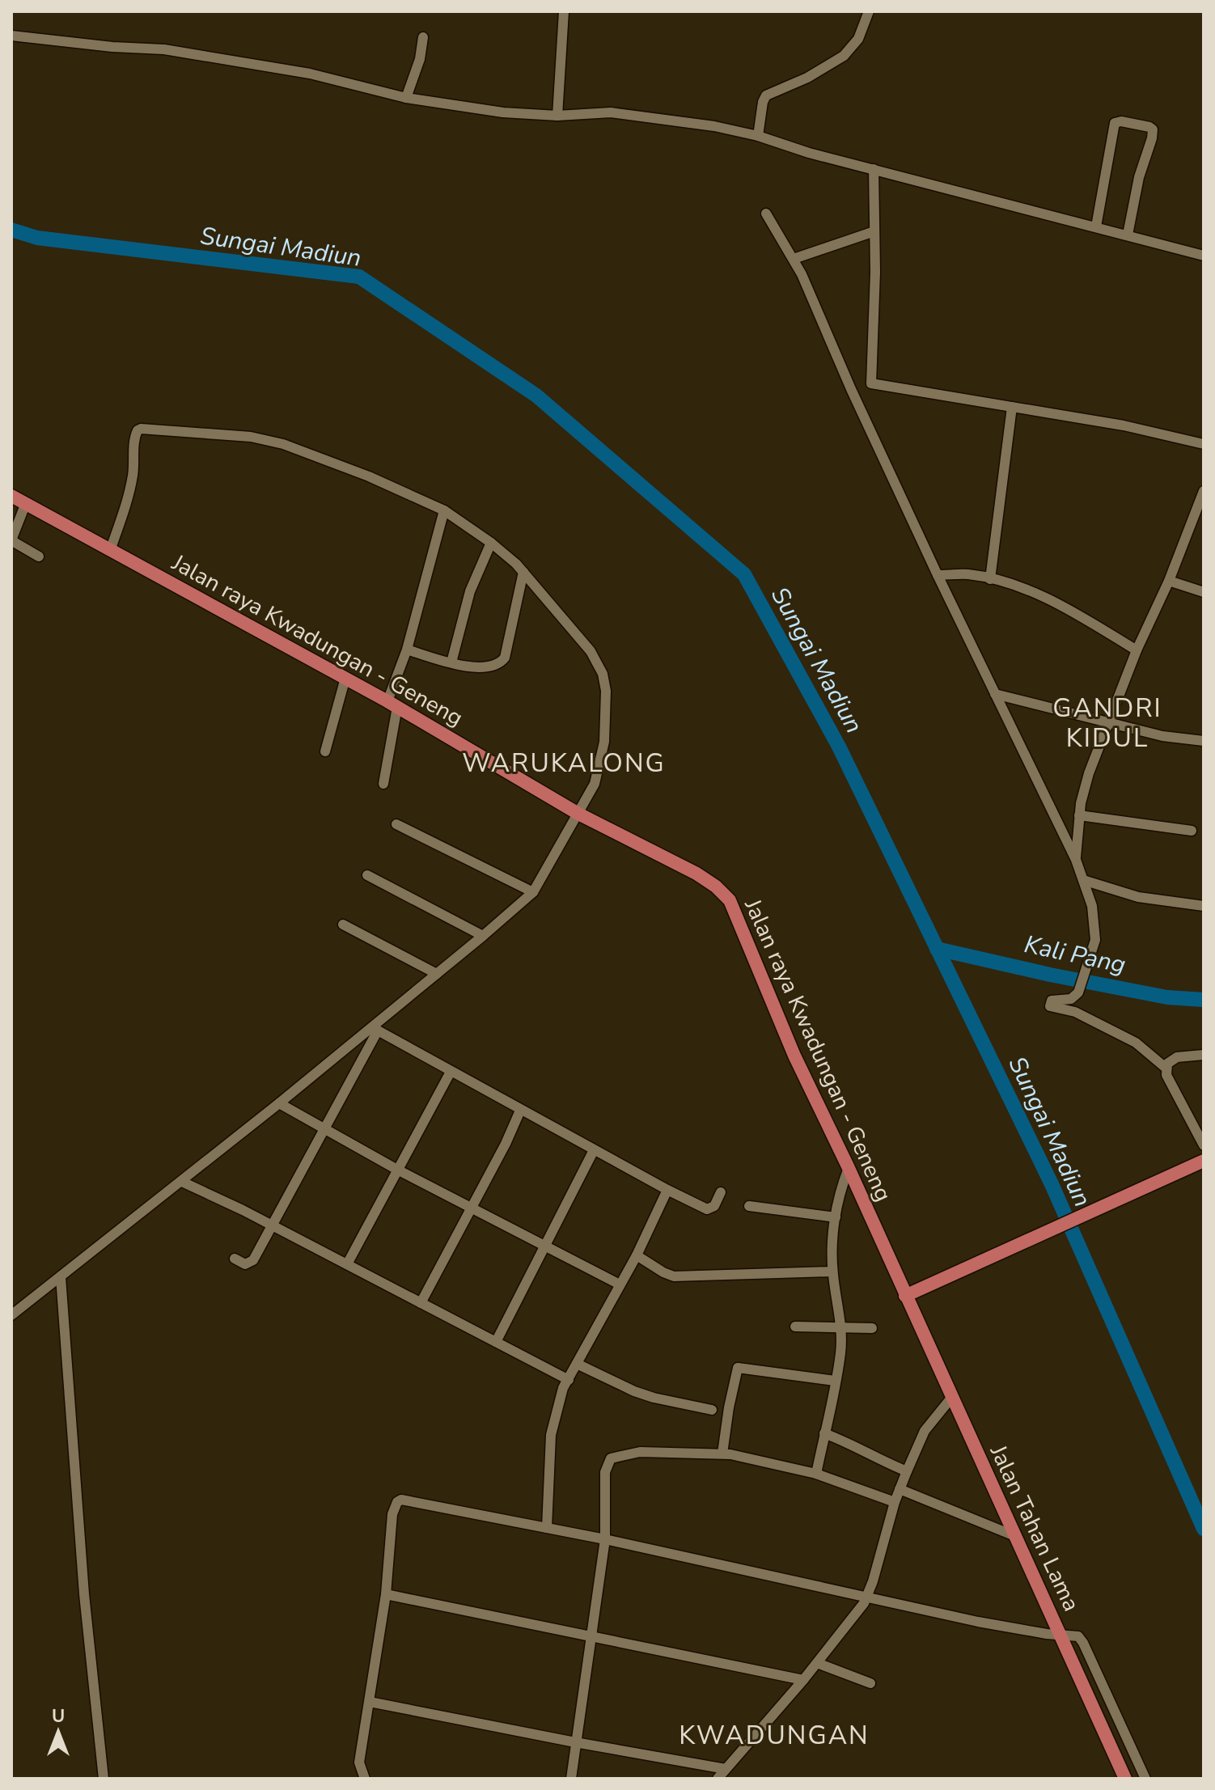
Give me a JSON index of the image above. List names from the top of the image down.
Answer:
{
  "streets": {
    "main road": ["Jalan raya Kwadungan - Geneng", "Jalan Tahan Lama"]
  },
  "crossings": [
    ["Jalan raya Kwadungan - Geneng", "Jalan Tahan Lama"]
  ],
  "districts": ["GANDRI KIDUL", "WARUKALONG", "KWADUNGAN"],
  "water": ["Sungai Madiun", "Kali Pang"],
  "north": "top"
}
